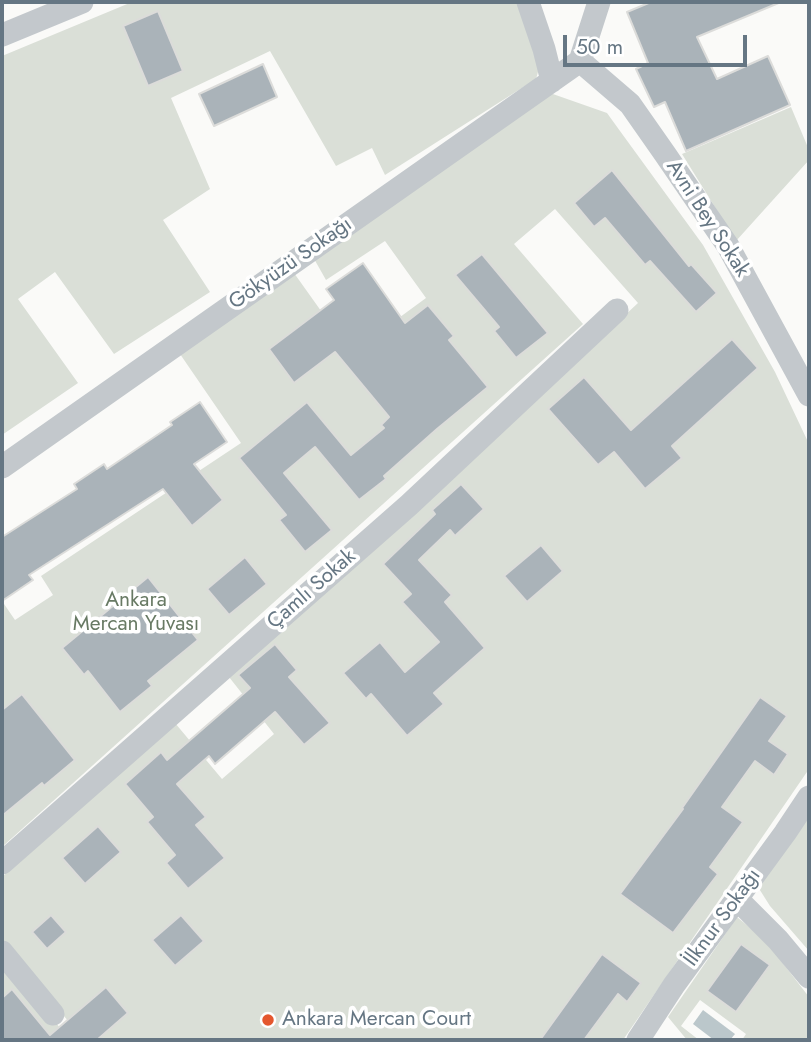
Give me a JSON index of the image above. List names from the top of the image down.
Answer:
{
  "streets": {
    "street": [
      "Avni Bey Sokak",
      "Gökyüzü Sokağı",
      "Çamlı Sokak",
      "İlknur Sokağı"
    ]
  },
  "crossings": [
    ["Avni Bey Sokak", "Gökyüzü Sokağı"]
  ],
  "parks": ["Ankara Mercan Yuvası"],
  "places": ["Ankara Mercan Court"],
  "scale_bar": "50 m"
}
